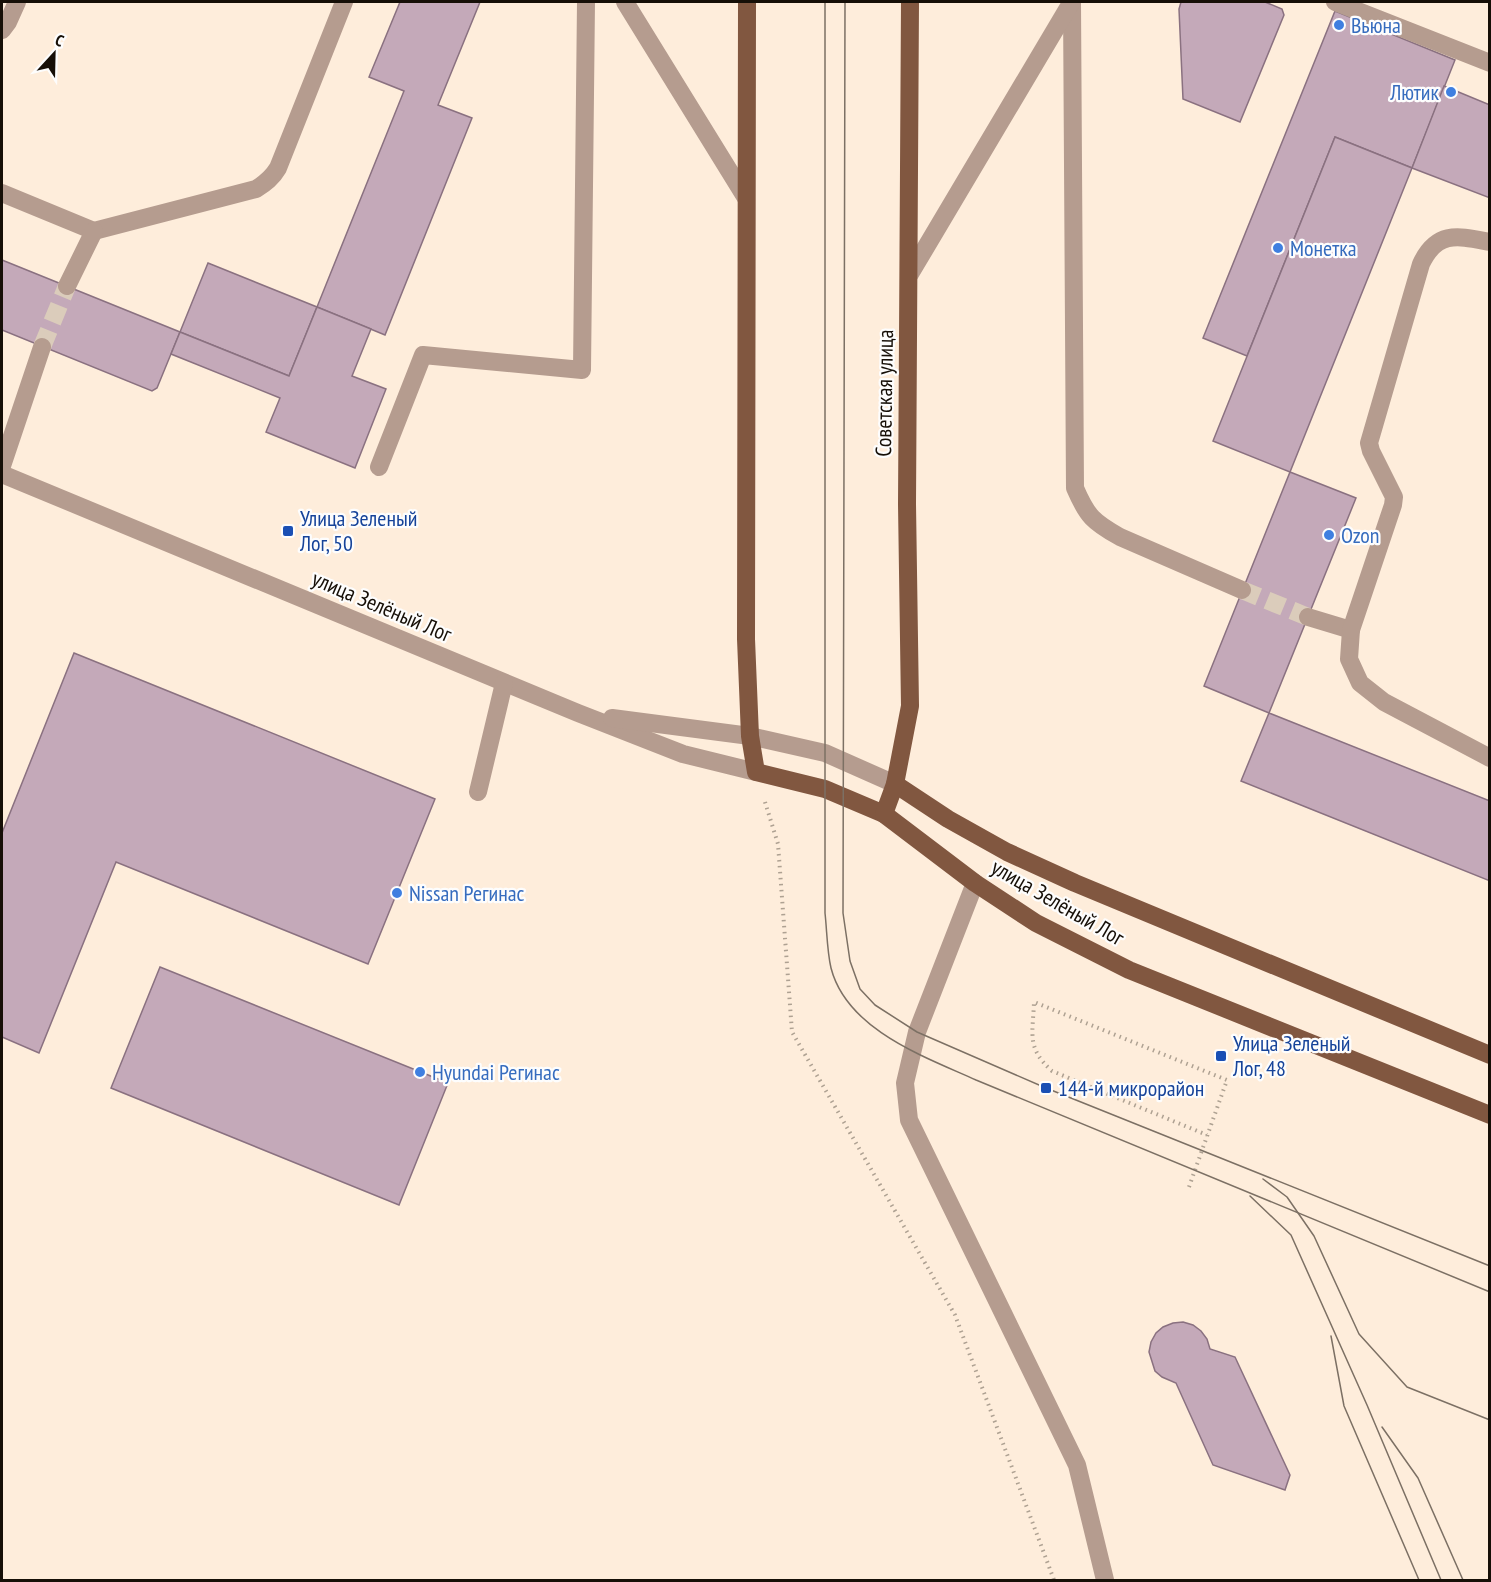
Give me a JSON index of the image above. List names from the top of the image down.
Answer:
{
  "streets": {
    "main road": ["Советская улица", "улица Зелёный Лог"]
  },
  "crossings": [
    ["Советская улица", "улица Зелёный Лог"]
  ],
  "places": {
    "other": [
      "Вьюна",
      "Лютик",
      "Монетка",
      "Ozon",
      "Nissan Регинас",
      "Hyundai Регинас"
    ],
    "transit": ["Улица Зеленый Лог, 50", "Улица Зеленый Лог, 48", "144-й микрорайон"]
  },
  "north": "top"
}
